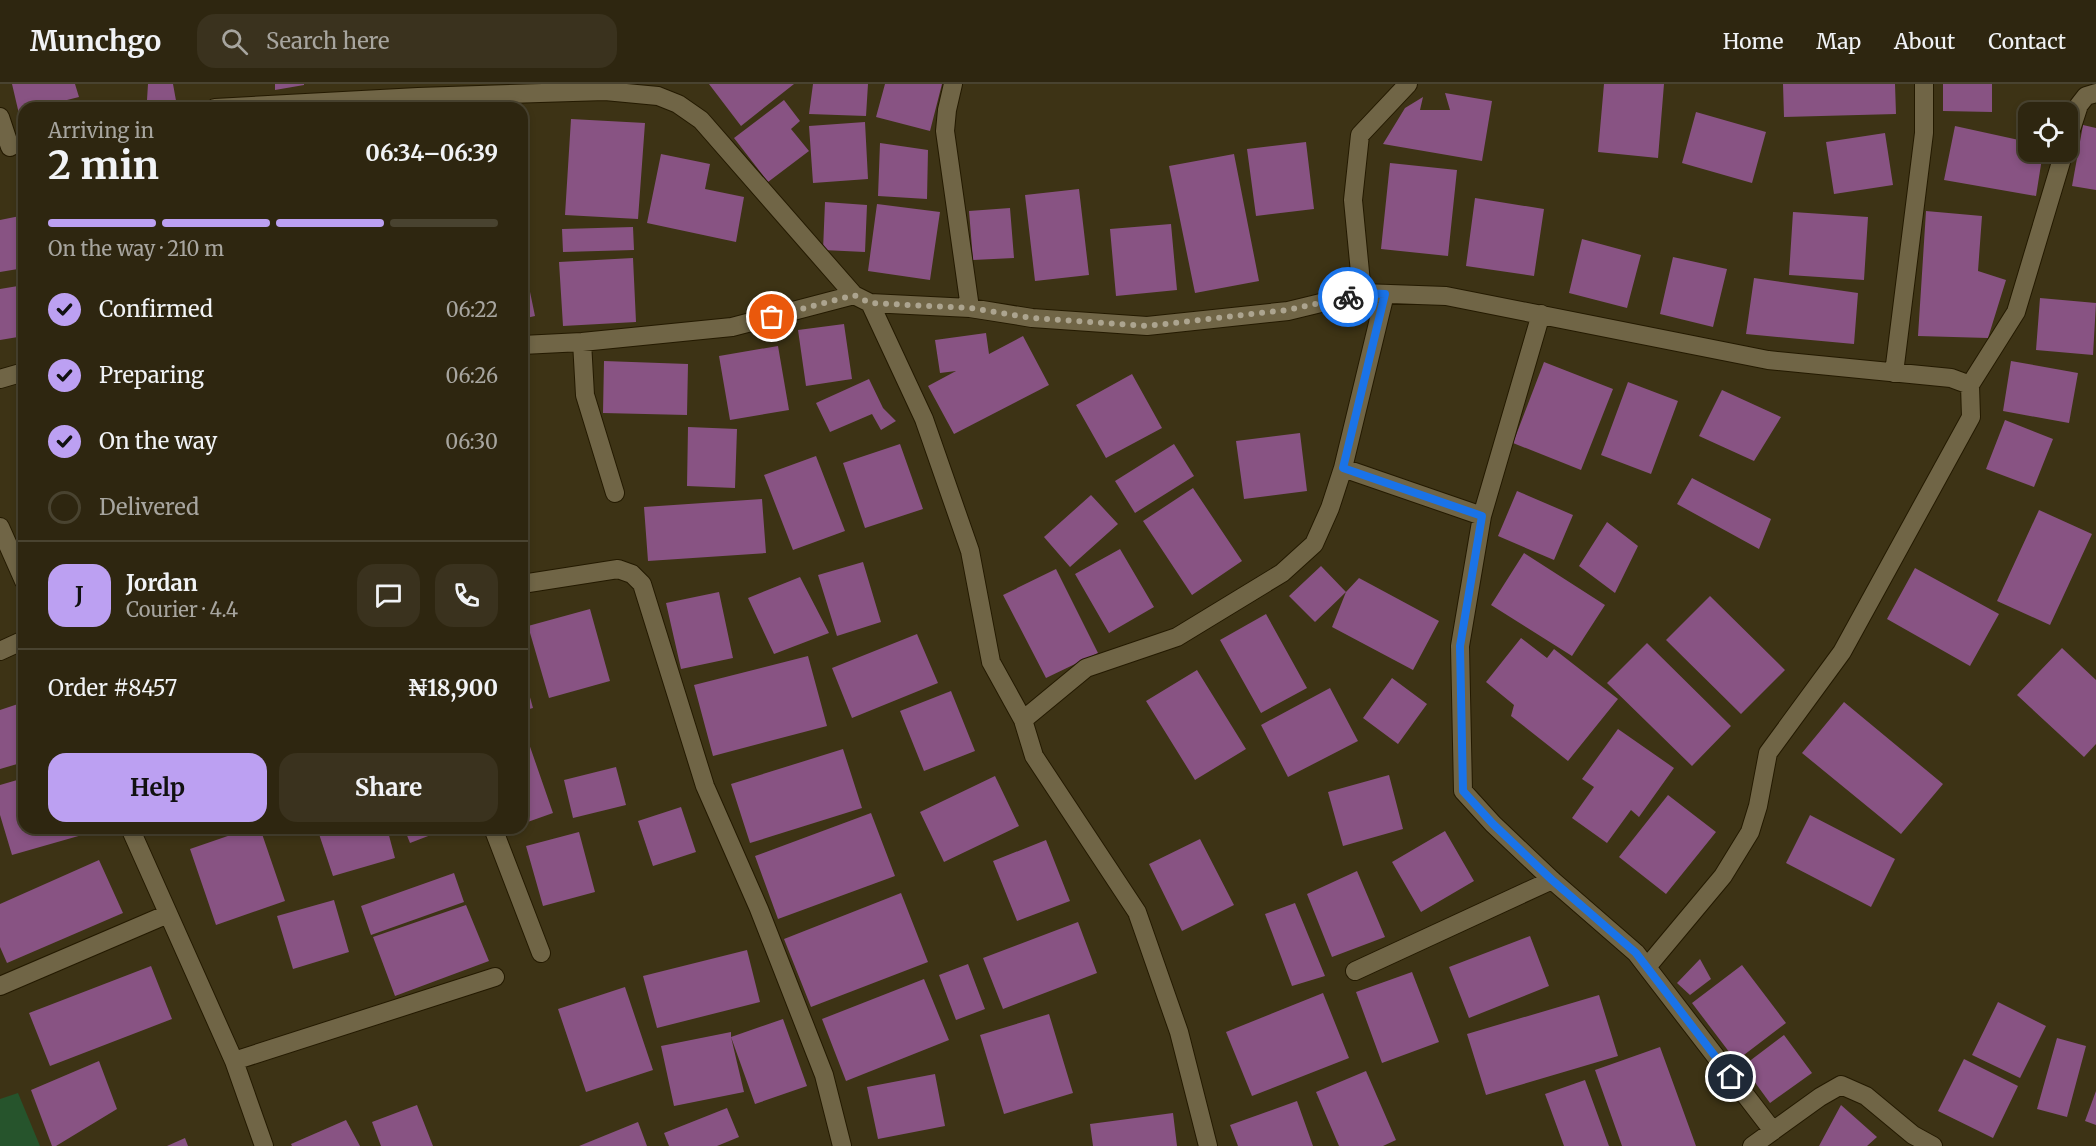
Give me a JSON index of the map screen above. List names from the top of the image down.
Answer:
{
  "page": {
    "header": "Munchgo",
    "search": "Search here",
    "nav": [
      "Home",
      "Map",
      "About",
      "Contact"
    ],
    "heading": ["2 min", "Arriving in", "06:34–06:39"],
    "panel": [
      "Jordan",
      "Courier · 4.4",
      "Order #8457",
      "₦18,900"
    ],
    "bar": "On the way · 210 m",
    "list": [
      ["Confirmed", "06:22"],
      ["Preparing", "06:26"],
      ["On the way", "06:30"],
      "Delivered"
    ],
    "round": "J",
    "buttons": ["Help", "Share"]
  }
}
